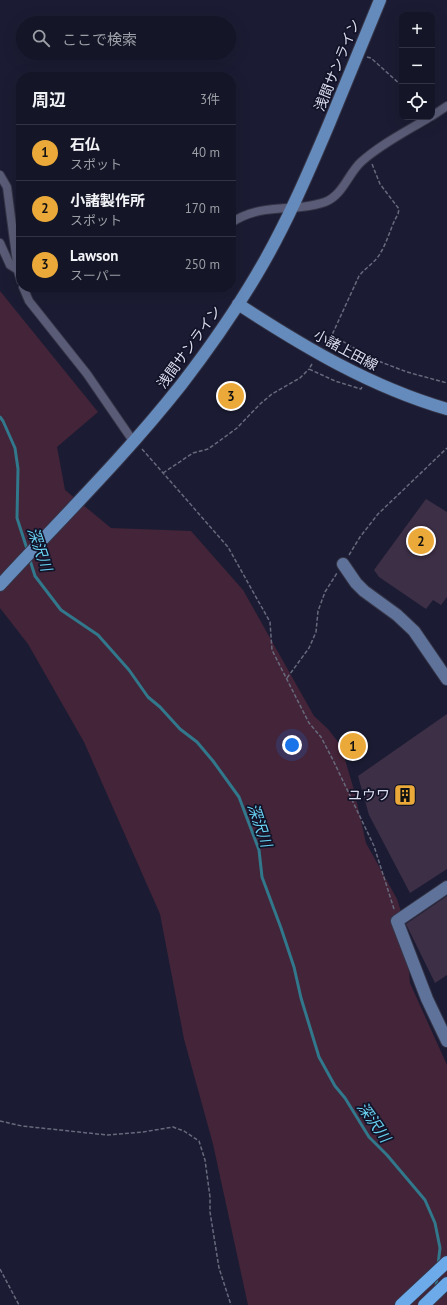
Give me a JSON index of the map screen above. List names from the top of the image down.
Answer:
{
  "streets": {
    "main road": ["浅間サンライン", "小諸上田線"]
  },
  "crossings": [
    ["浅間サンライン", "小諸上田線"]
  ],
  "water": ["深沢川"],
  "places": {
    "building": ["ユウワ"]
  },
  "page": {
    "map_buttons": ["+", "−"],
    "search": "ここで検索",
    "heading": ["周辺", "3件"],
    "list": [
      {
        "mark": "1",
        "name": "石仏",
        "note": "スポット",
        "value": "40 m"
      },
      {
        "mark": "2",
        "name": "小諸製作所",
        "note": "スポット",
        "value": "170 m"
      },
      {
        "mark": "3",
        "name": "Lawson",
        "note": "スーパー",
        "value": "250 m"
      }
    ],
    "pins": ["3", "2", "1"]
  }
}
